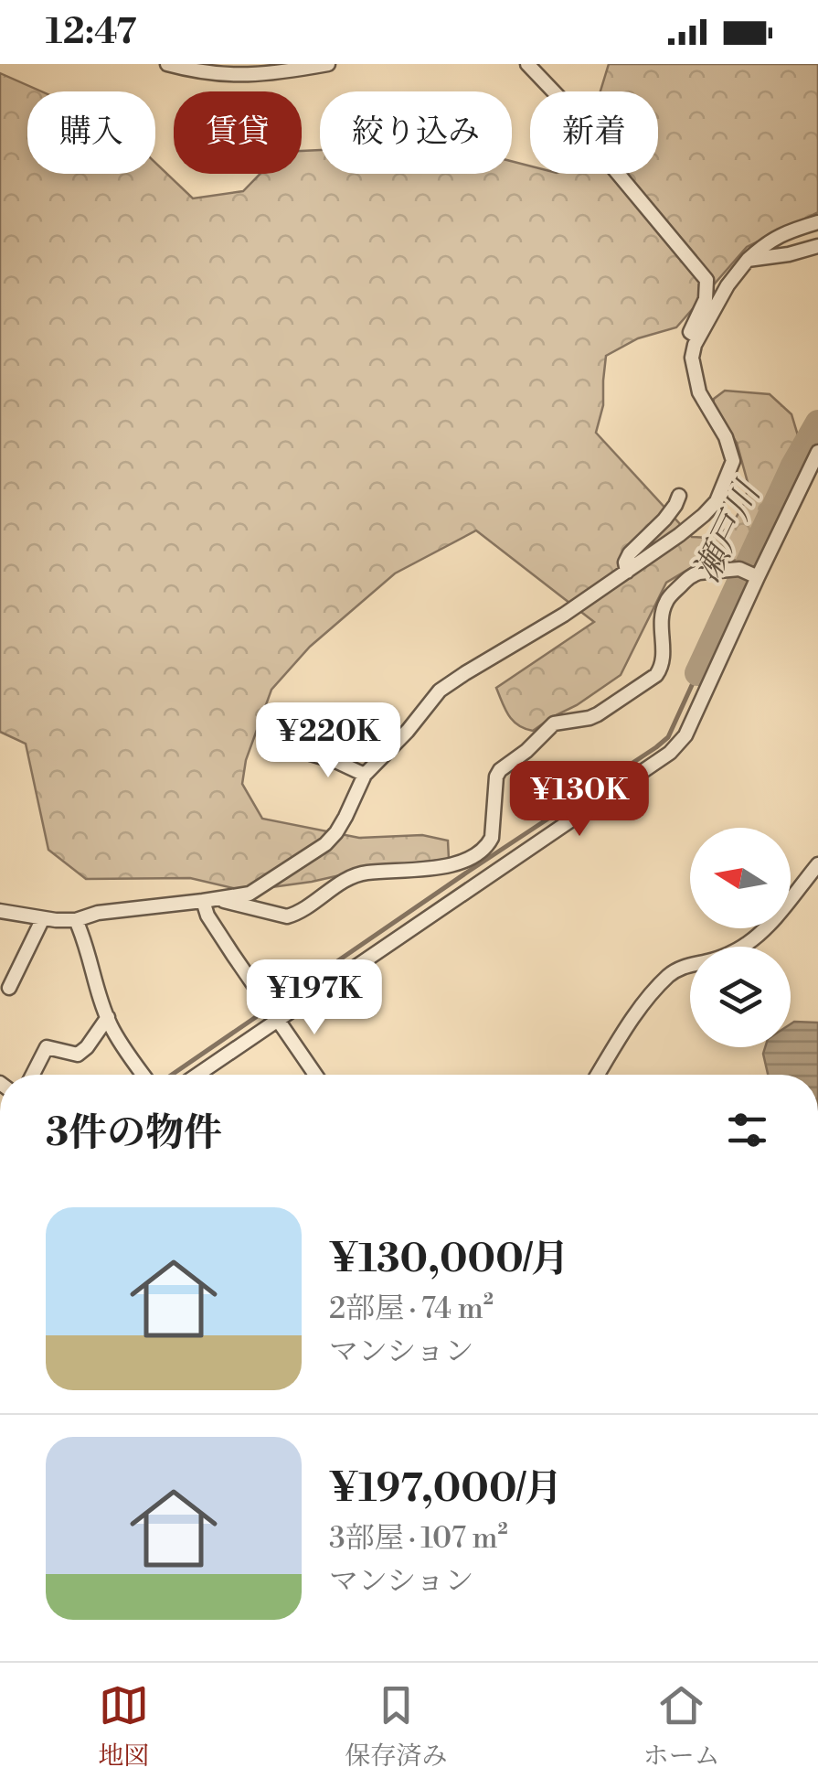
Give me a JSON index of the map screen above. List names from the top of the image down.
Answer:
{
  "water": ["瀬戸川"],
  "north": "left",
  "page": {
    "status": "12:47",
    "chip": [
      "購入",
      "賃貸",
      "絞り込み",
      "新着"
    ],
    "price": ["¥220K", "¥130K", "¥197K"],
    "heading": "3件の物件",
    "list": [
      {
        "name": "¥130,000/月",
        "note": "2部屋 · 74 m² · マンション"
      },
      {
        "name": "¥197,000/月",
        "note": "3部屋 · 107 m² · マンション"
      }
    ],
    "tabs": ["地図", "保存済み", "ホーム"]
  }
}
